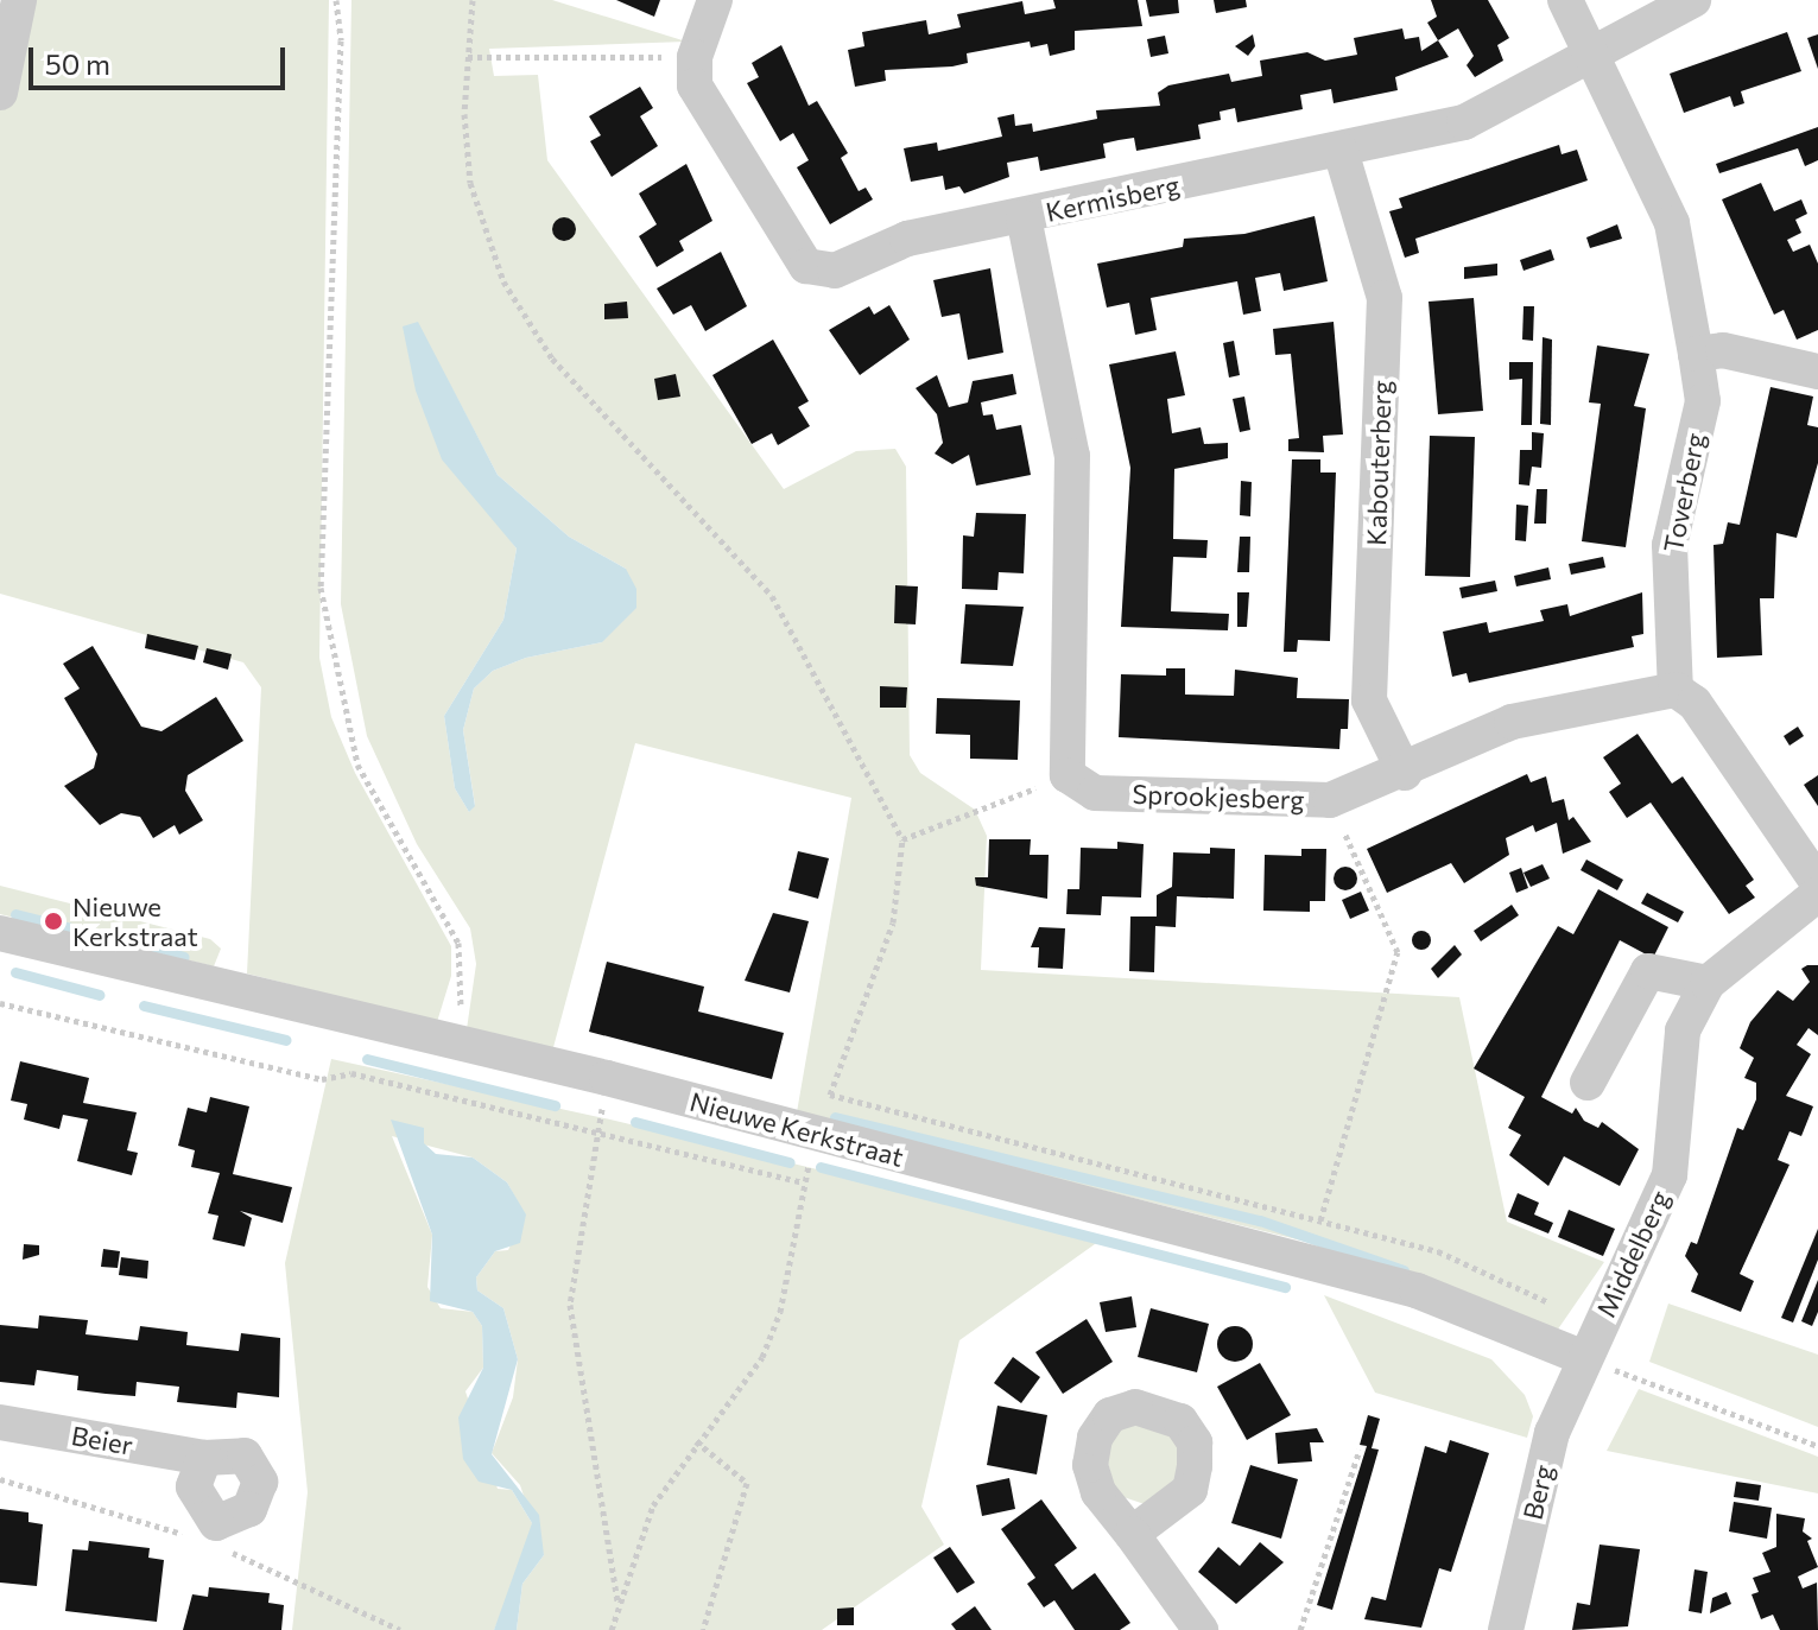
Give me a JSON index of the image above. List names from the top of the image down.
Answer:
{
  "streets": {
    "street": [
      "Kermisberg",
      "Kabouterberg",
      "Toverberg",
      "Sprookjesberg",
      "Nieuwe Kerkstraat",
      "Middelberg",
      "Beier",
      "Berg"
    ]
  },
  "crossings": [
    ["Kermisberg", "Kabouterberg"],
    ["Kermisberg", "Toverberg"],
    ["Kabouterberg", "Sprookjesberg"],
    ["Toverberg", "Sprookjesberg"],
    ["Nieuwe Kerkstraat", "Middelberg"],
    ["Nieuwe Kerkstraat", "Berg"],
    ["Middelberg", "Berg"]
  ],
  "places": ["Nieuwe Kerkstraat"],
  "scale_bar": "50 m"
}
